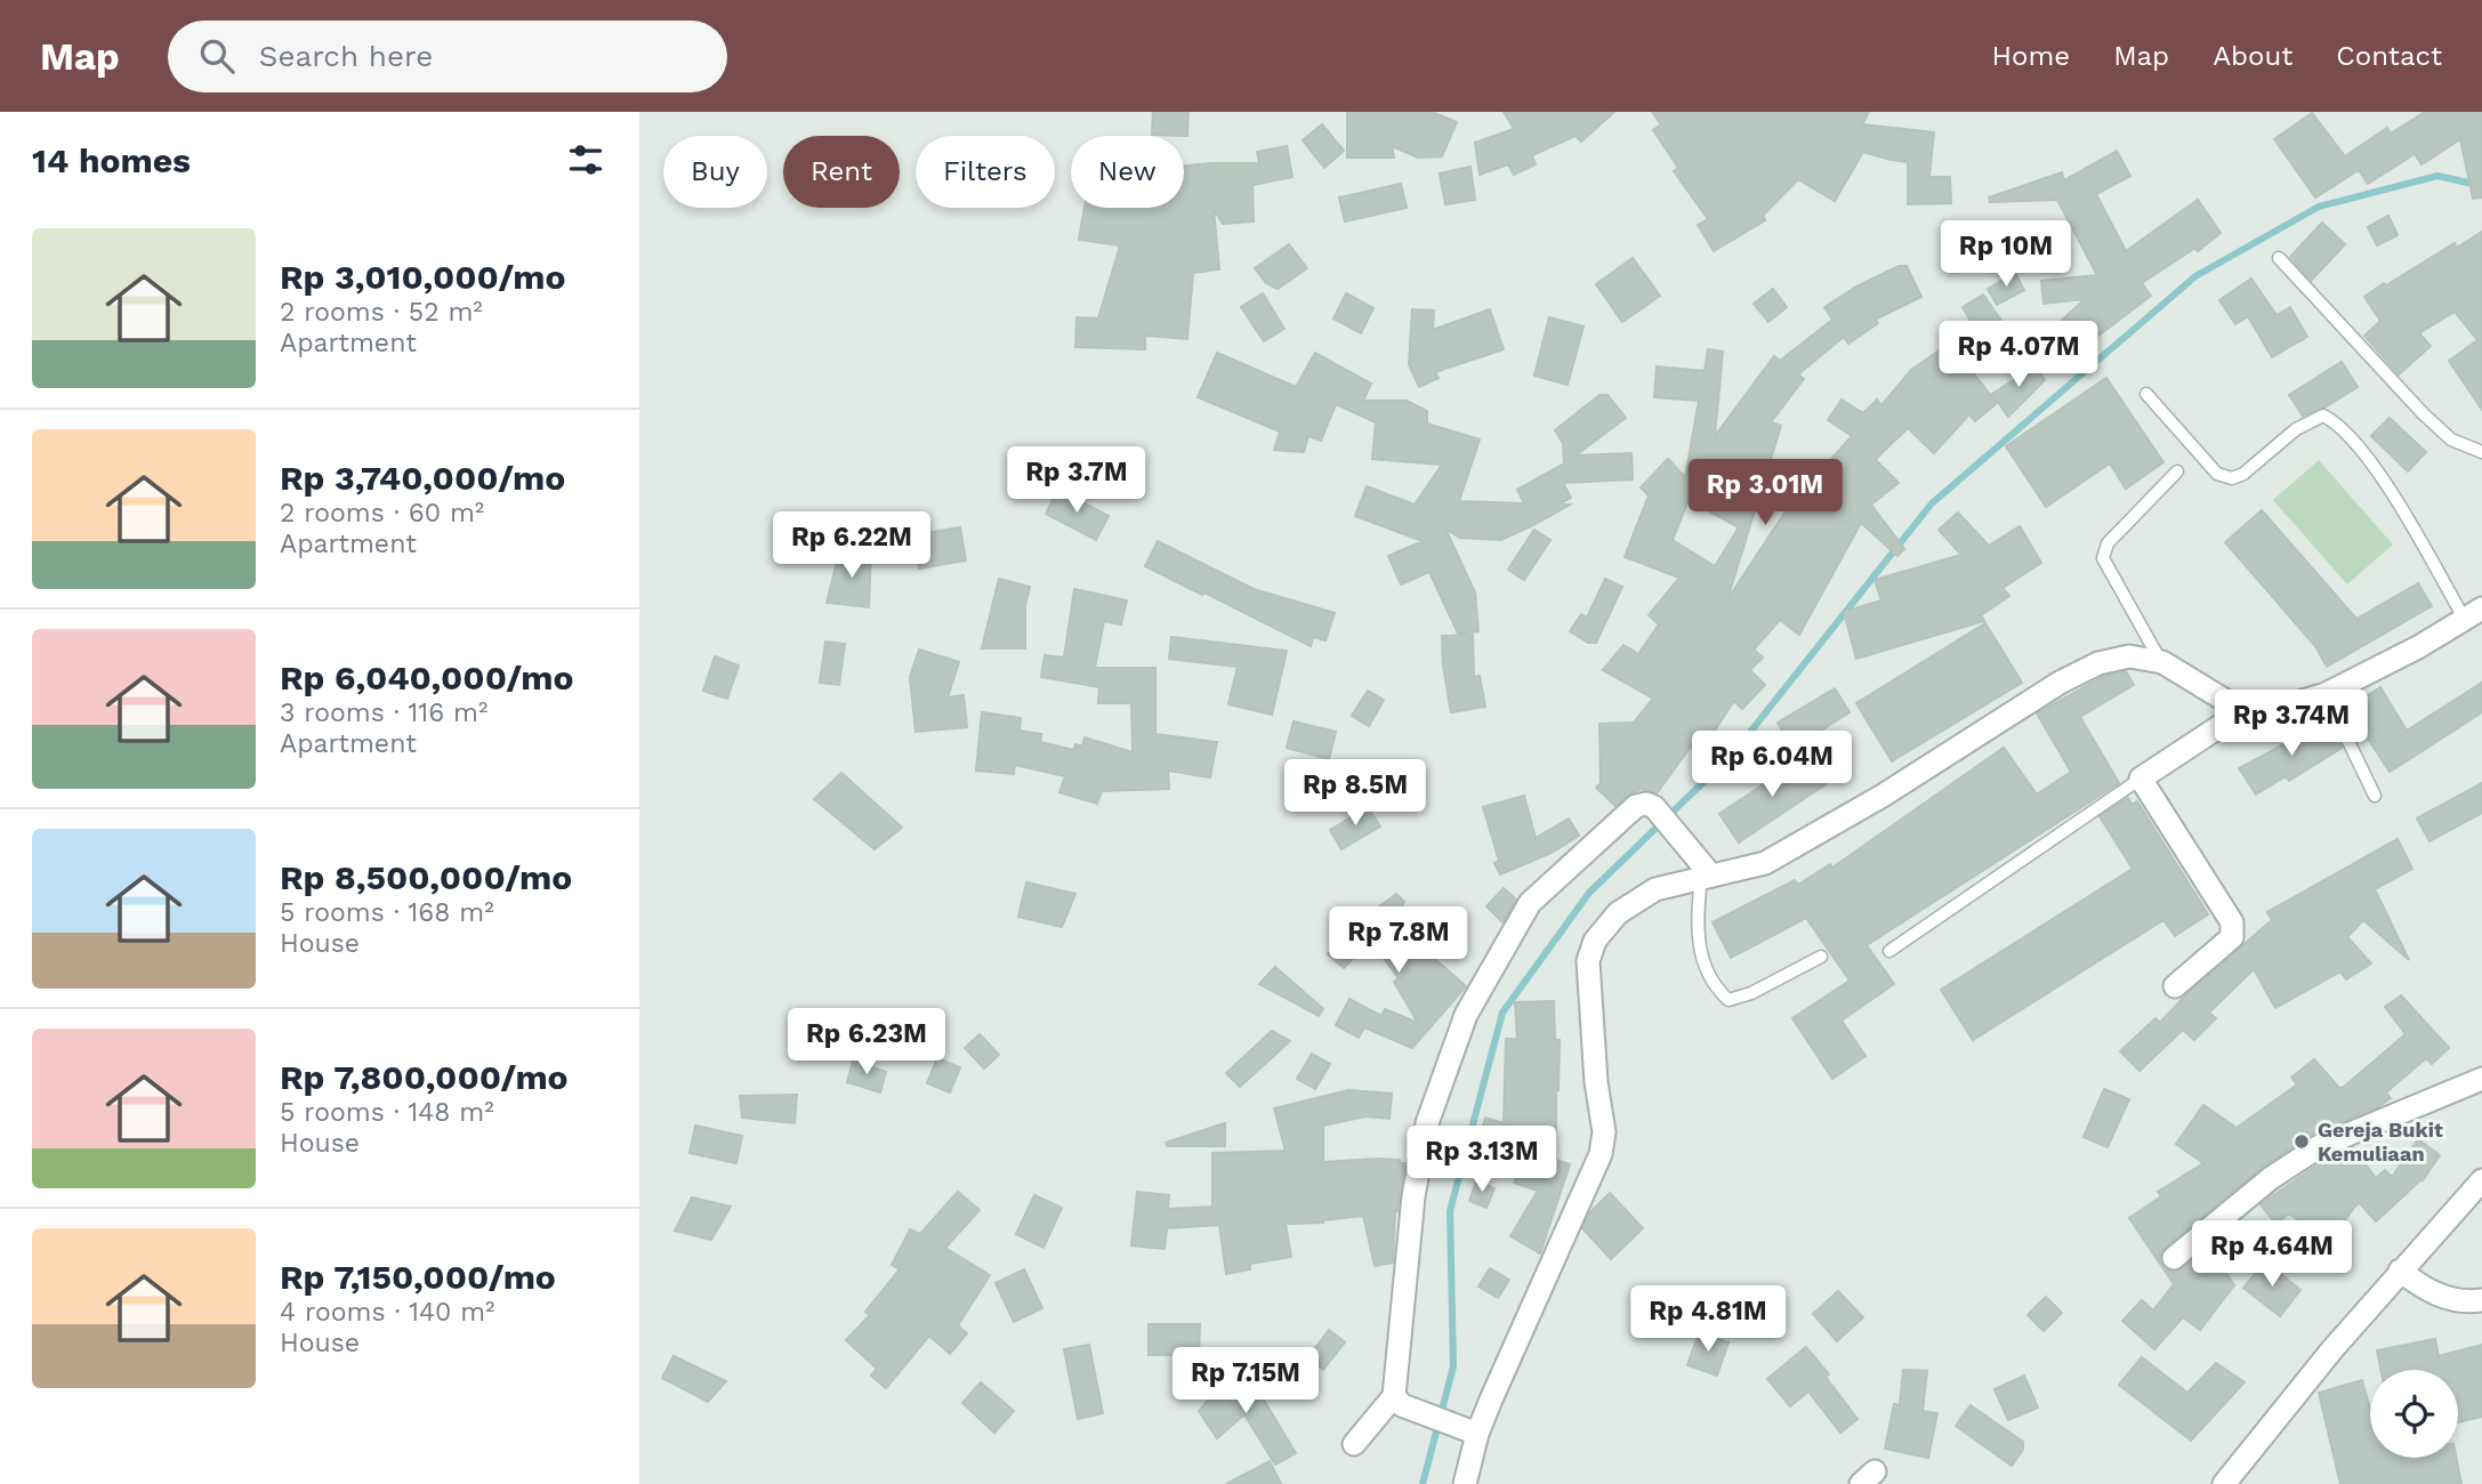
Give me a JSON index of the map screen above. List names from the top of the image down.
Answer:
{
  "places": ["Gereja Bukit Kemuliaan"],
  "page": {
    "header": "Map",
    "search": "Search here",
    "nav": [
      "Home",
      "Map",
      "About",
      "Contact"
    ],
    "heading": "14 homes",
    "chip": [
      "Buy",
      "Rent",
      "Filters",
      "New"
    ],
    "list": [
      {
        "name": "Rp 3,010,000/mo",
        "note": "2 rooms · 52 m² · Apartment"
      },
      {
        "name": "Rp 3,740,000/mo",
        "note": "2 rooms · 60 m² · Apartment"
      },
      {
        "name": "Rp 6,040,000/mo",
        "note": "3 rooms · 116 m² · Apartment"
      },
      {
        "name": "Rp 8,500,000/mo",
        "note": "5 rooms · 168 m² · House"
      },
      {
        "name": "Rp 7,800,000/mo",
        "note": "5 rooms · 148 m² · House"
      },
      {
        "name": "Rp 7,150,000/mo",
        "note": "4 rooms · 140 m² · House"
      }
    ],
    "price": [
      "Rp 10M",
      "Rp 4.07M",
      "Rp 3.7M",
      "Rp 3.01M",
      "Rp 6.22M",
      "Rp 3.74M",
      "Rp 6.04M",
      "Rp 8.5M",
      "Rp 7.8M",
      "Rp 6.23M",
      "Rp 3.13M",
      "Rp 4.64M",
      "Rp 4.81M",
      "Rp 7.15M"
    ]
  }
}
